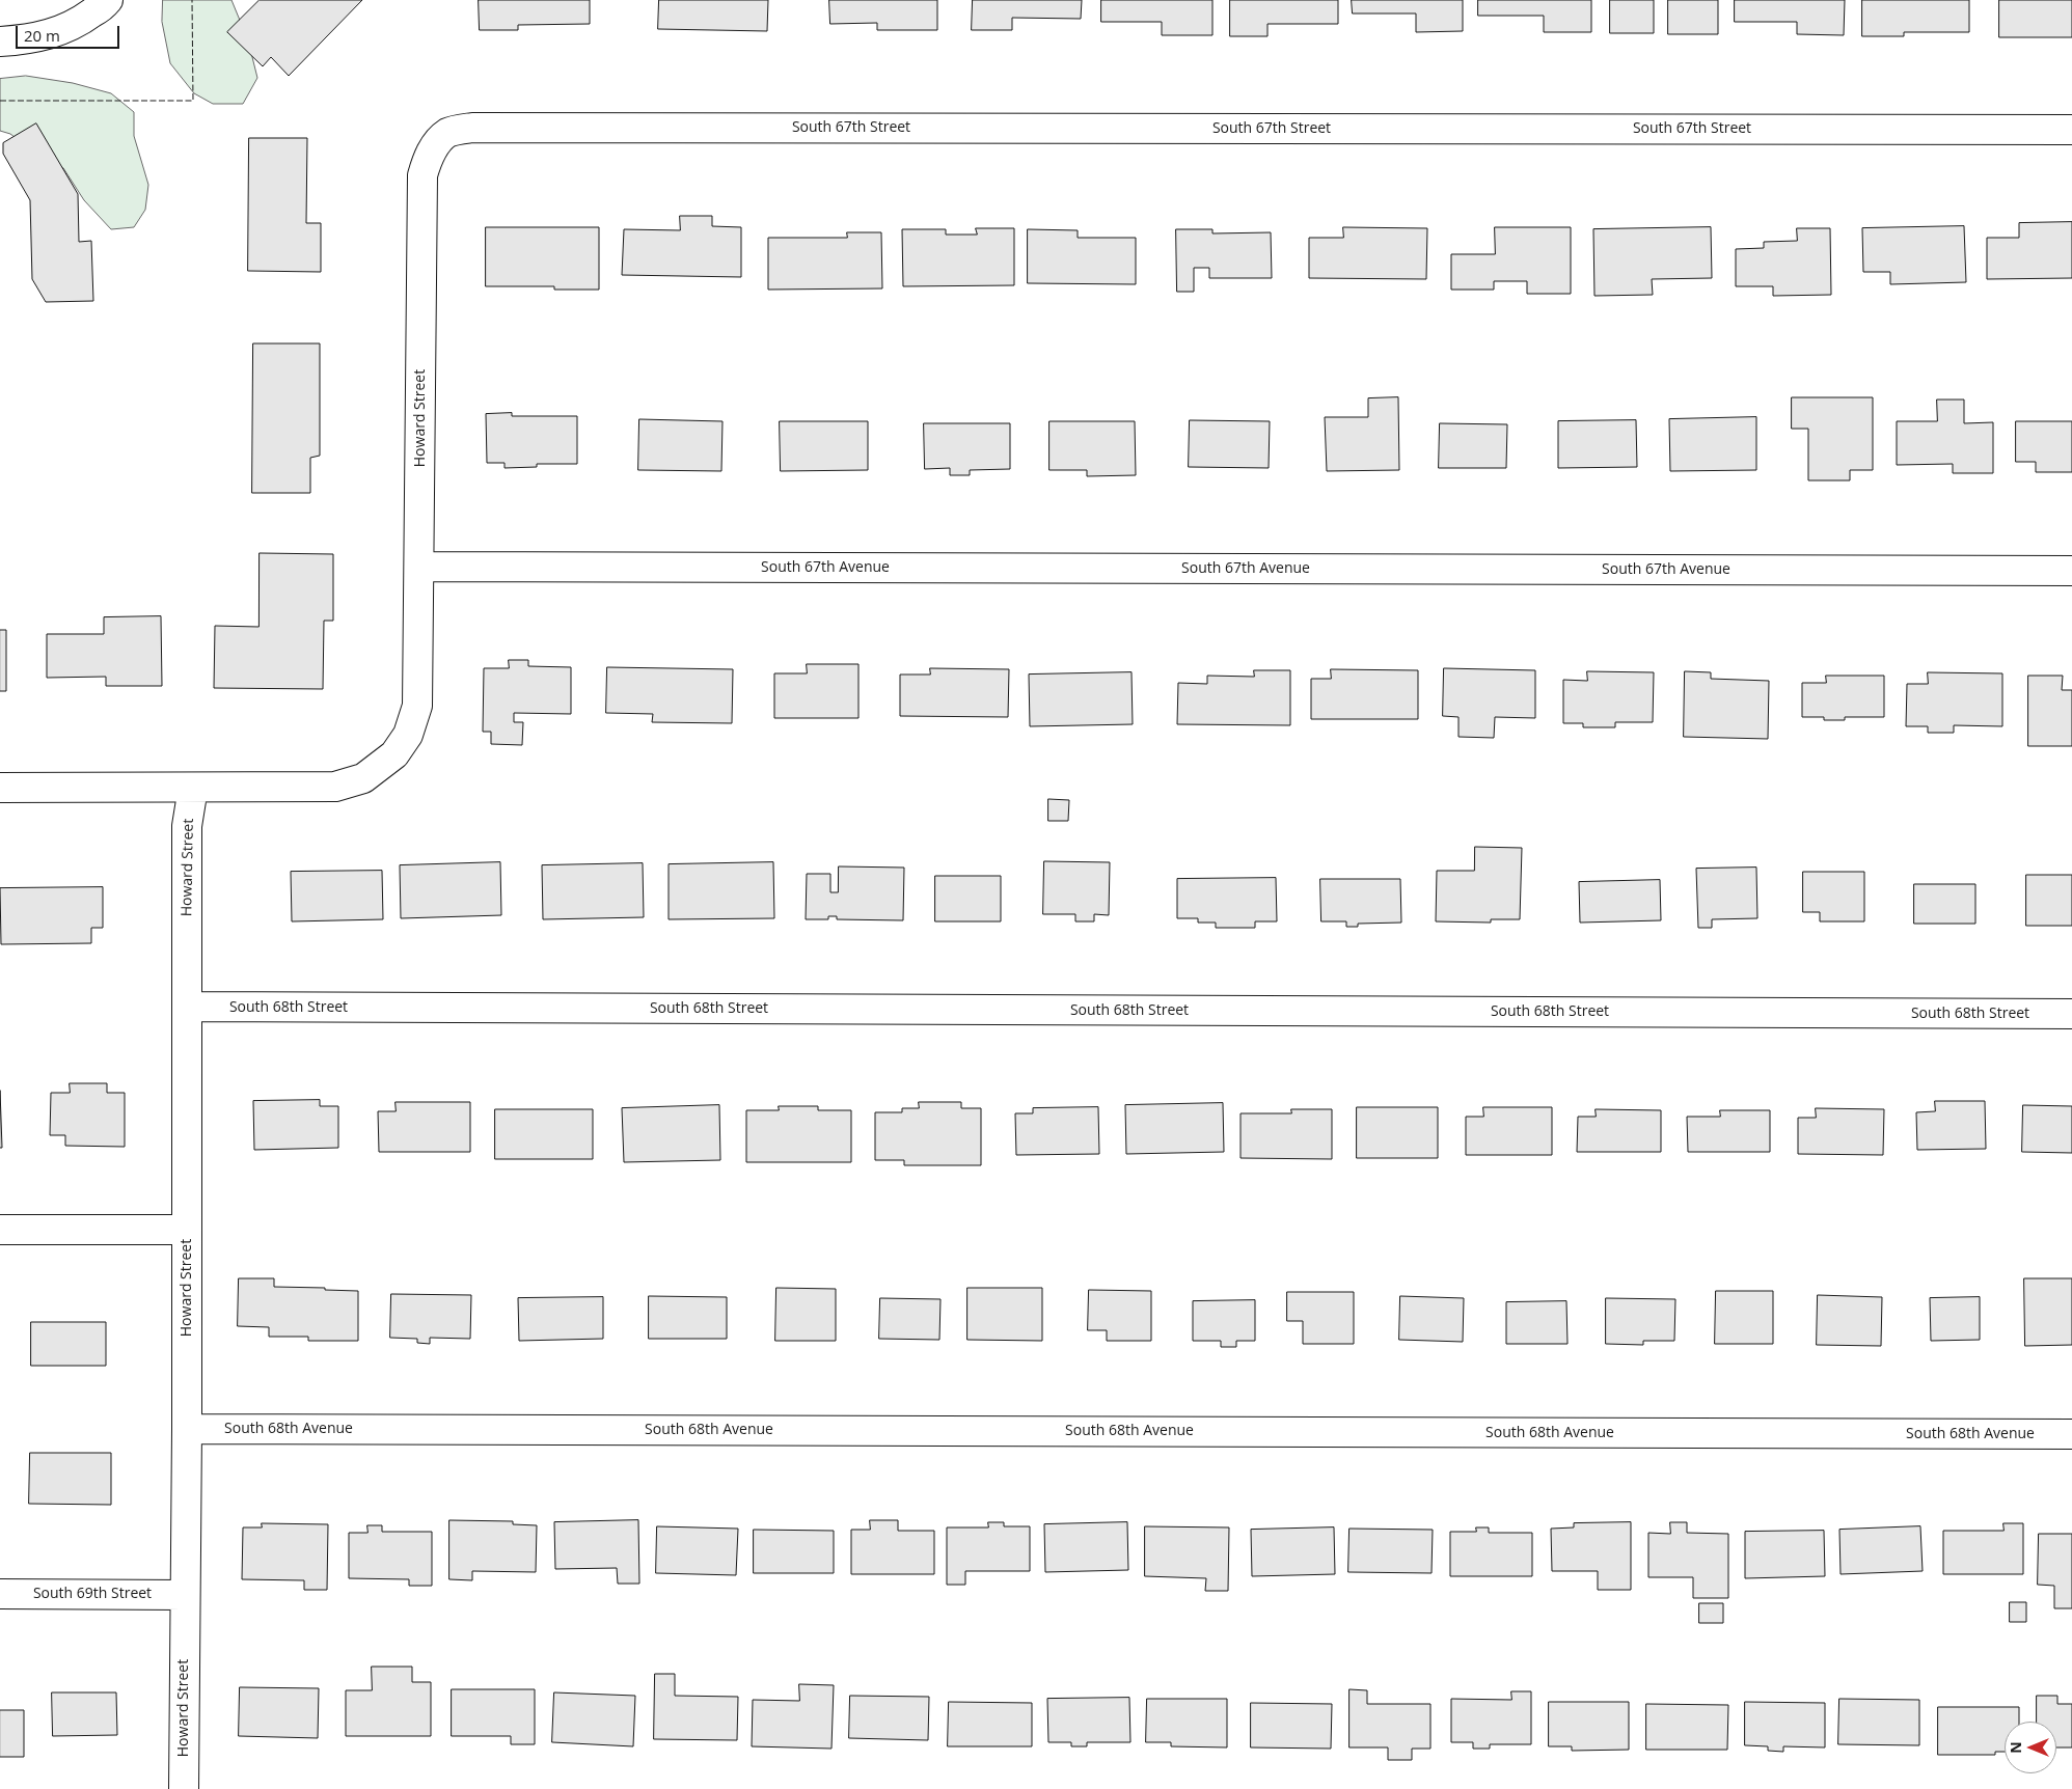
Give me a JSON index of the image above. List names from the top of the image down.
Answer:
{
  "streets": {
    "street": [
      "South 67th Street",
      "Howard Street",
      "South 67th Avenue",
      "South 68th Street",
      "South 68th Avenue",
      "South 69th Street"
    ]
  },
  "crossings": [
    ["South 67th Street", "Howard Street"],
    ["Howard Street", "South 67th Avenue"],
    ["Howard Street", "South 68th Street"],
    ["Howard Street", "South 68th Avenue"],
    ["Howard Street", "South 69th Street"]
  ],
  "scale_bar": "20 m",
  "north": "left"
}
